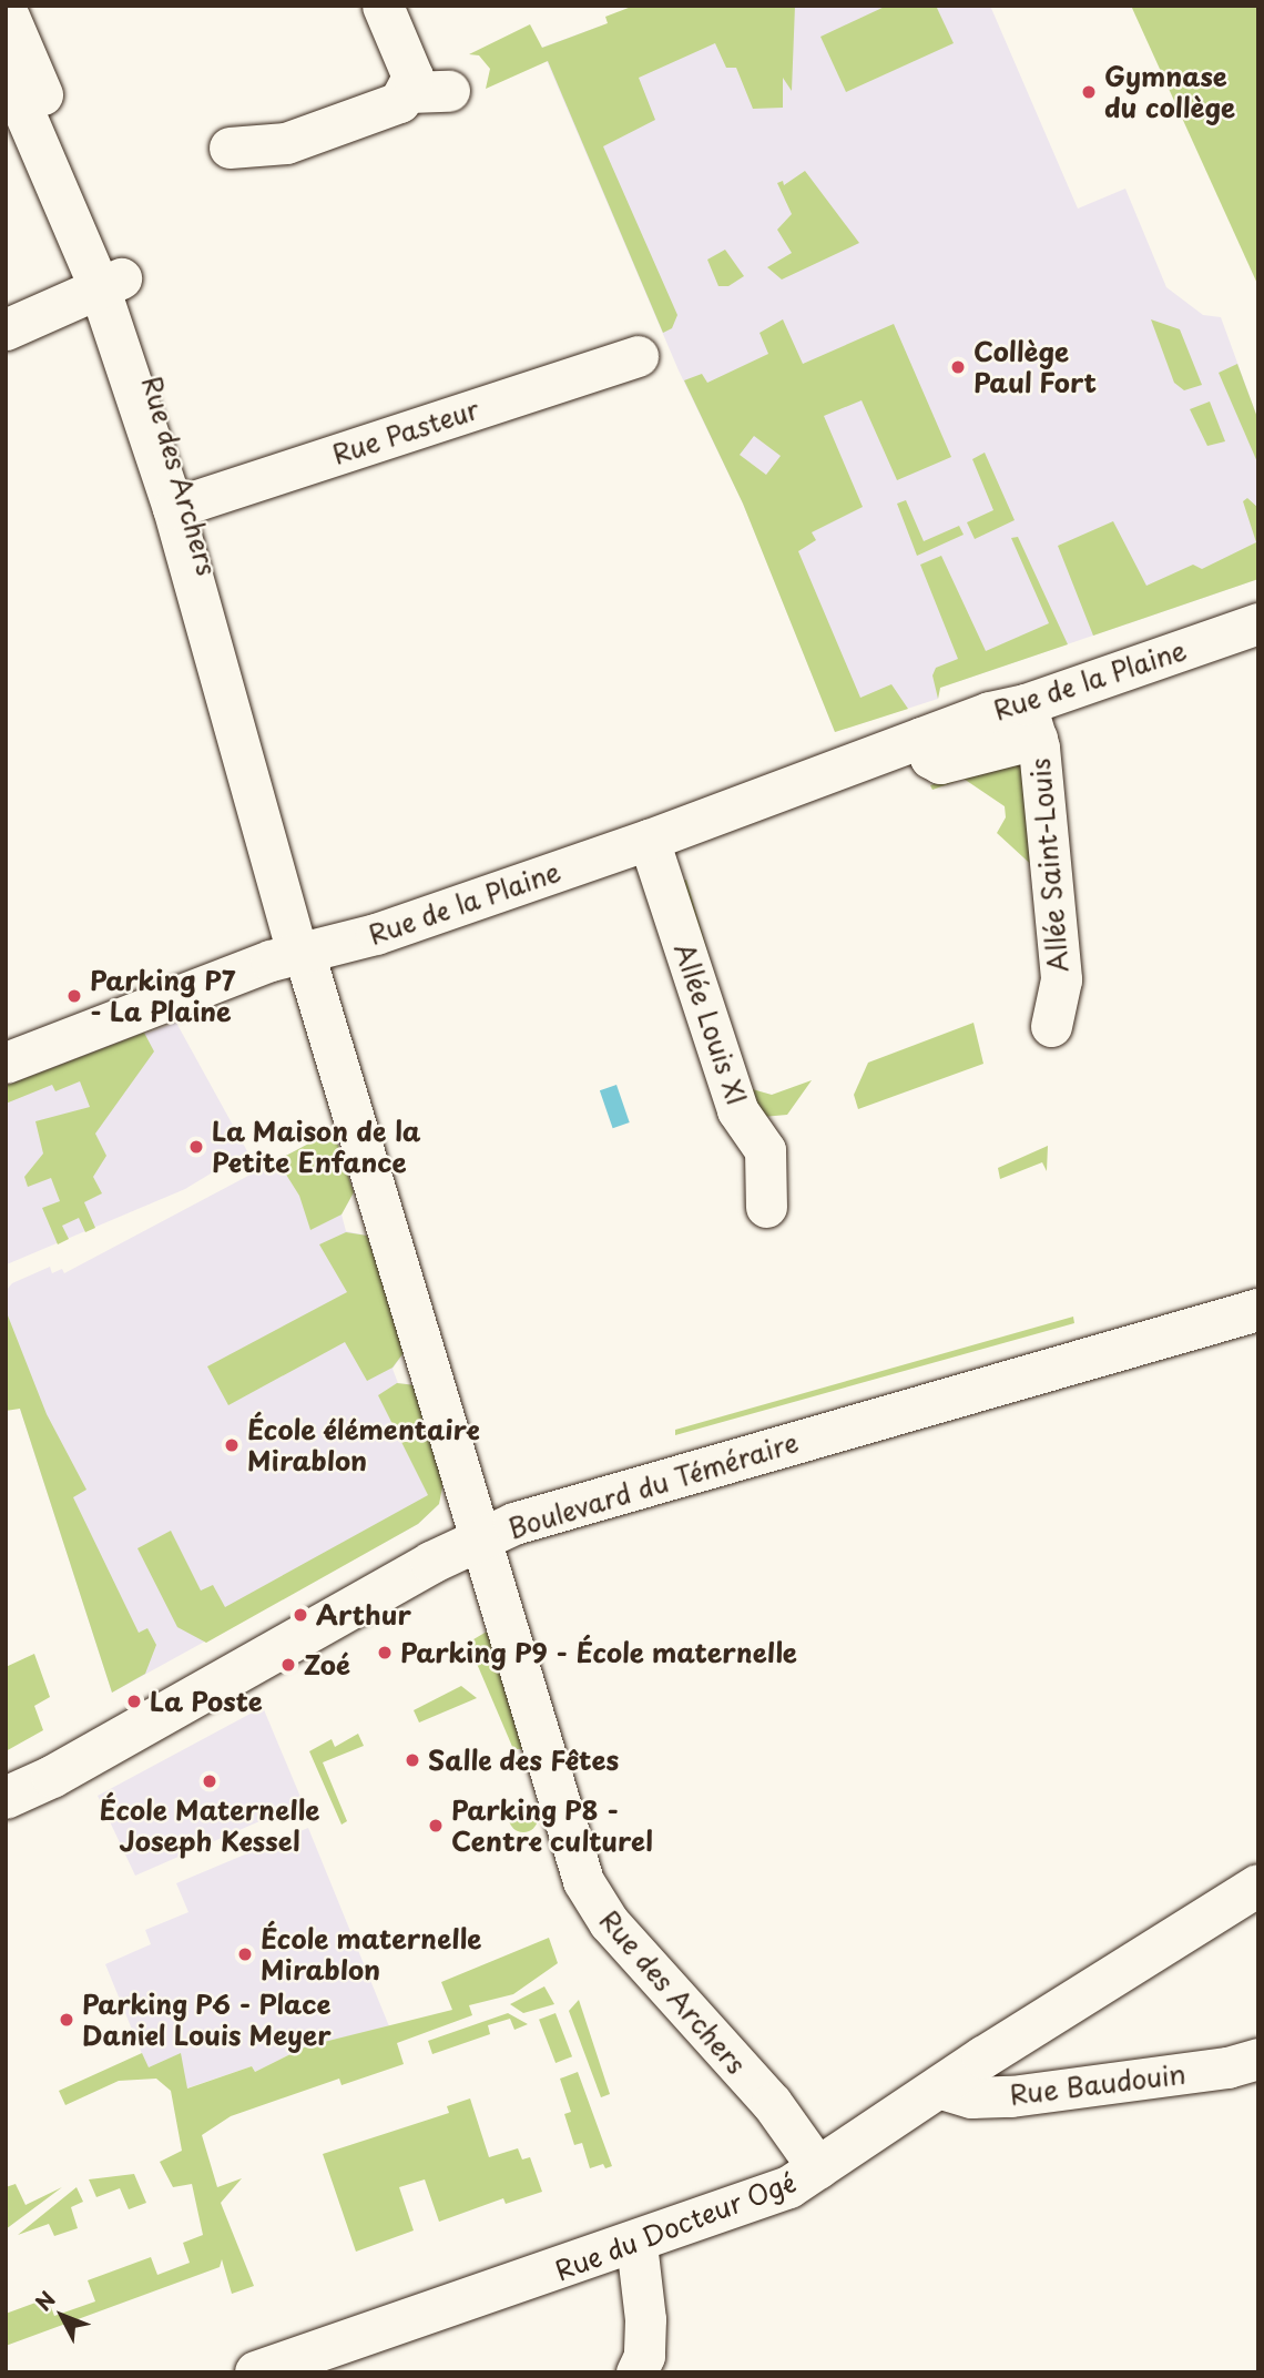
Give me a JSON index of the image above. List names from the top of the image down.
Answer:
{
  "streets": {
    "main road": ["Boulevard du Téméraire", "Rue du Docteur Ogé"],
    "street": [
      "Rue Pasteur",
      "Rue des Archers",
      "Rue de la Plaine",
      "Allée Saint-Louis",
      "Allée Louis XI",
      "Rue Baudouin"
    ]
  },
  "crossings": [
    ["Rue Pasteur", "Rue des Archers"],
    ["Rue des Archers", "Rue de la Plaine"],
    ["Rue des Archers", "Boulevard du Téméraire"],
    ["Rue des Archers", "Rue du Docteur Ogé"],
    ["Rue de la Plaine", "Allée Saint-Louis"],
    ["Rue de la Plaine", "Allée Louis XI"],
    ["Rue Baudouin", "Rue du Docteur Ogé"]
  ],
  "places": [
    "Gymnase du collège",
    "Collège Paul Fort",
    "Parking P7 - La Plaine",
    "La Maison de la Petite Enfance",
    "École élémentaire Mirablon",
    "Arthur",
    "Parking P9 - École maternelle",
    "Zoé",
    "La Poste",
    "Salle des Fêtes",
    "École Maternelle Joseph Kessel",
    "Parking P8 - Centre culturel",
    "École maternelle Mirablon",
    "Parking P6 - Place Daniel Louis Meyer"
  ],
  "north": "top left"
}
